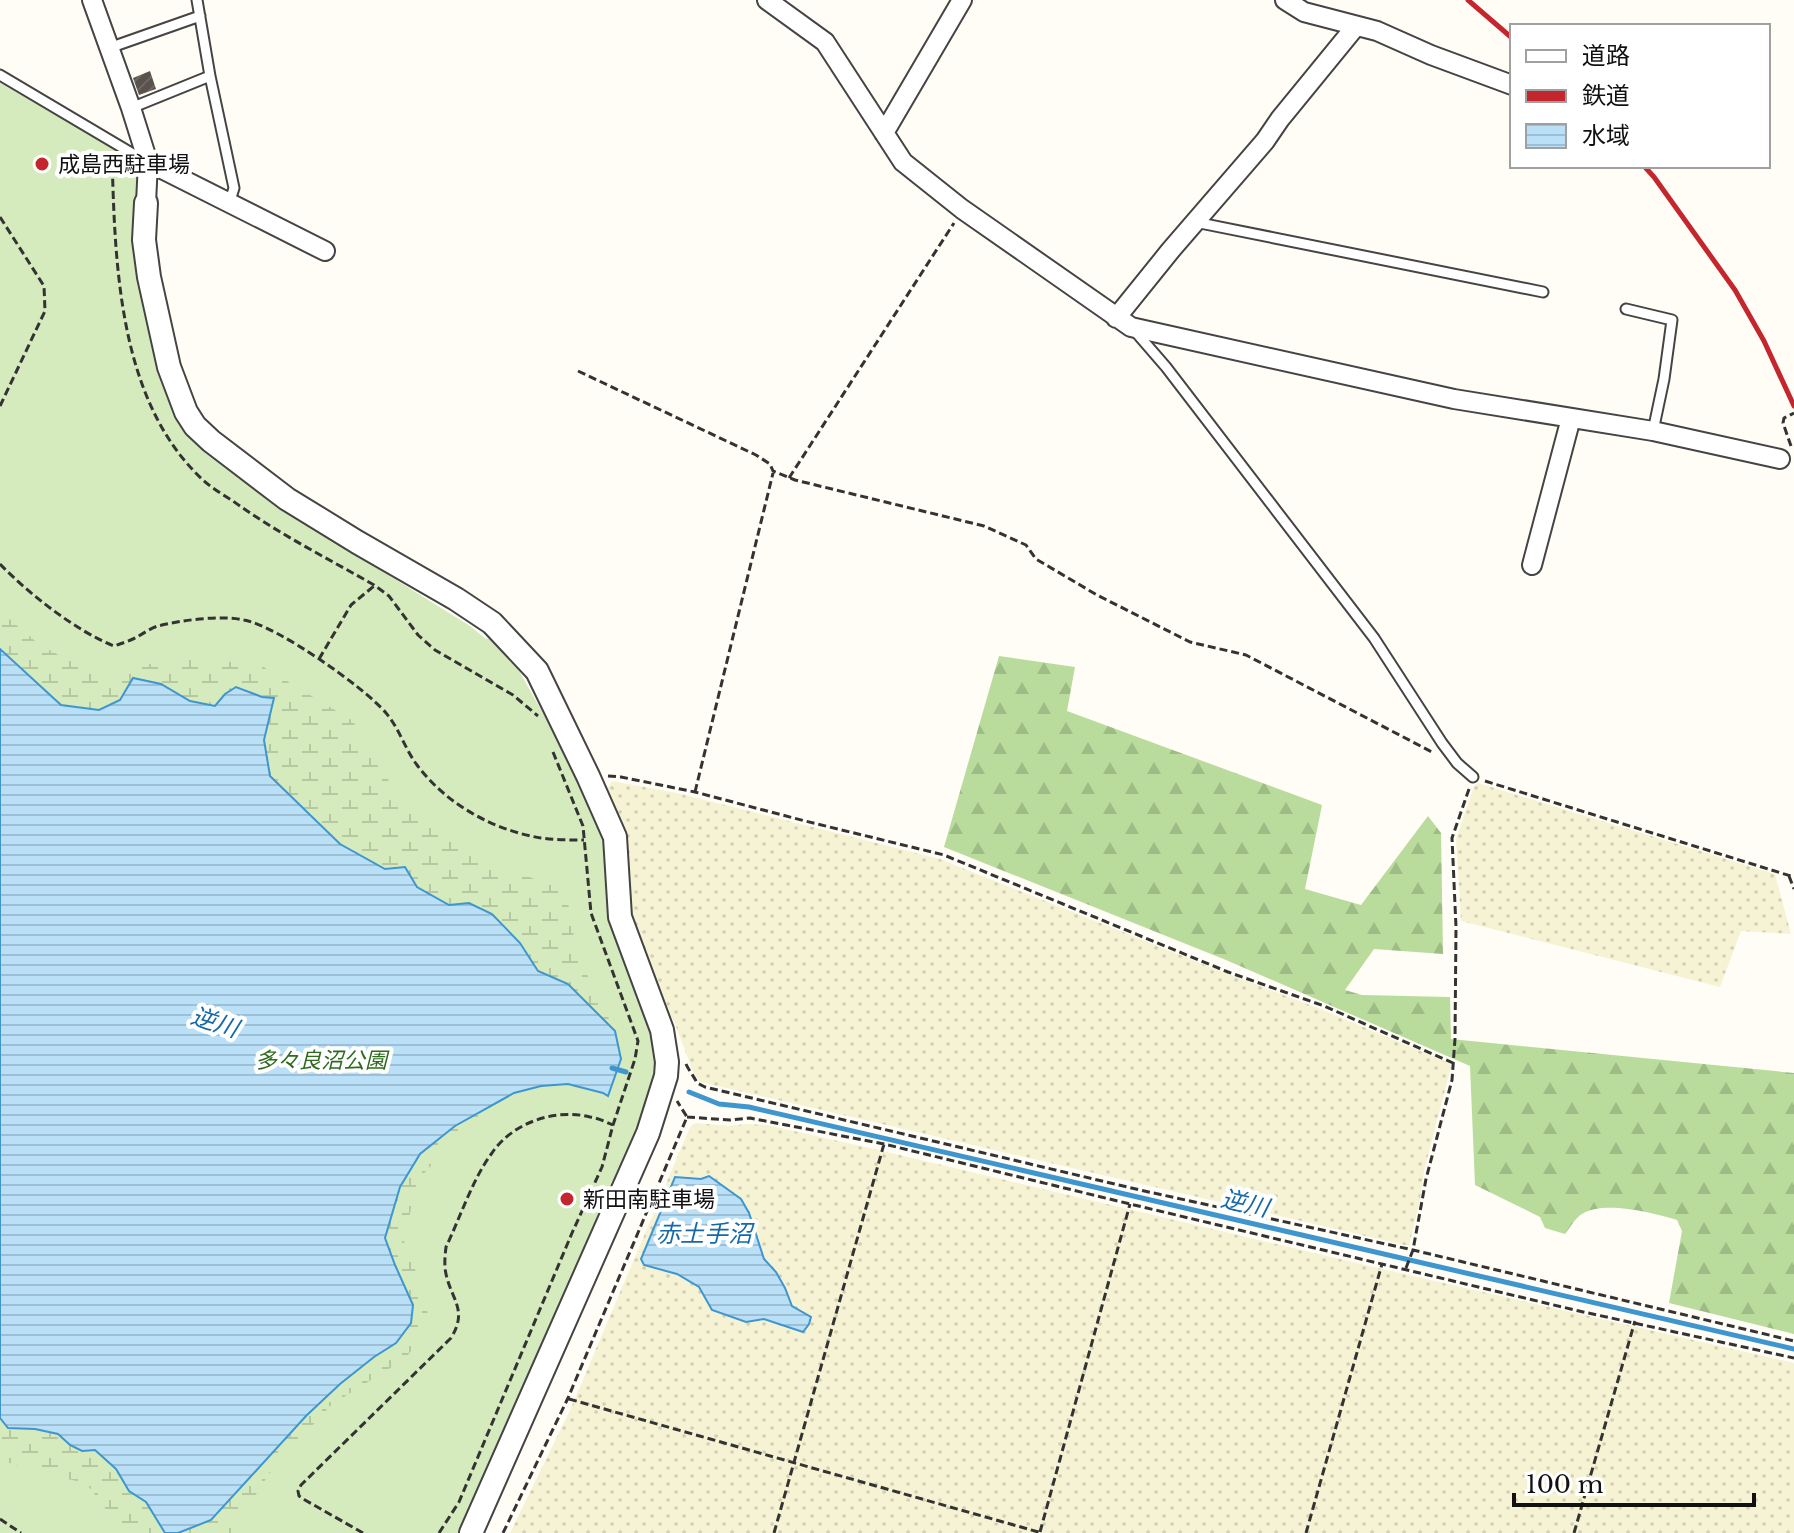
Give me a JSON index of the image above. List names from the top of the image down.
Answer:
{
  "water": ["逆川", "赤土手沼"],
  "parks": ["多々良沼公園"],
  "places": ["成島西駐車場", "新田南駐車場"],
  "legend": ["道路", "鉄道", "水域"],
  "scale_bar": "100 m"
}
